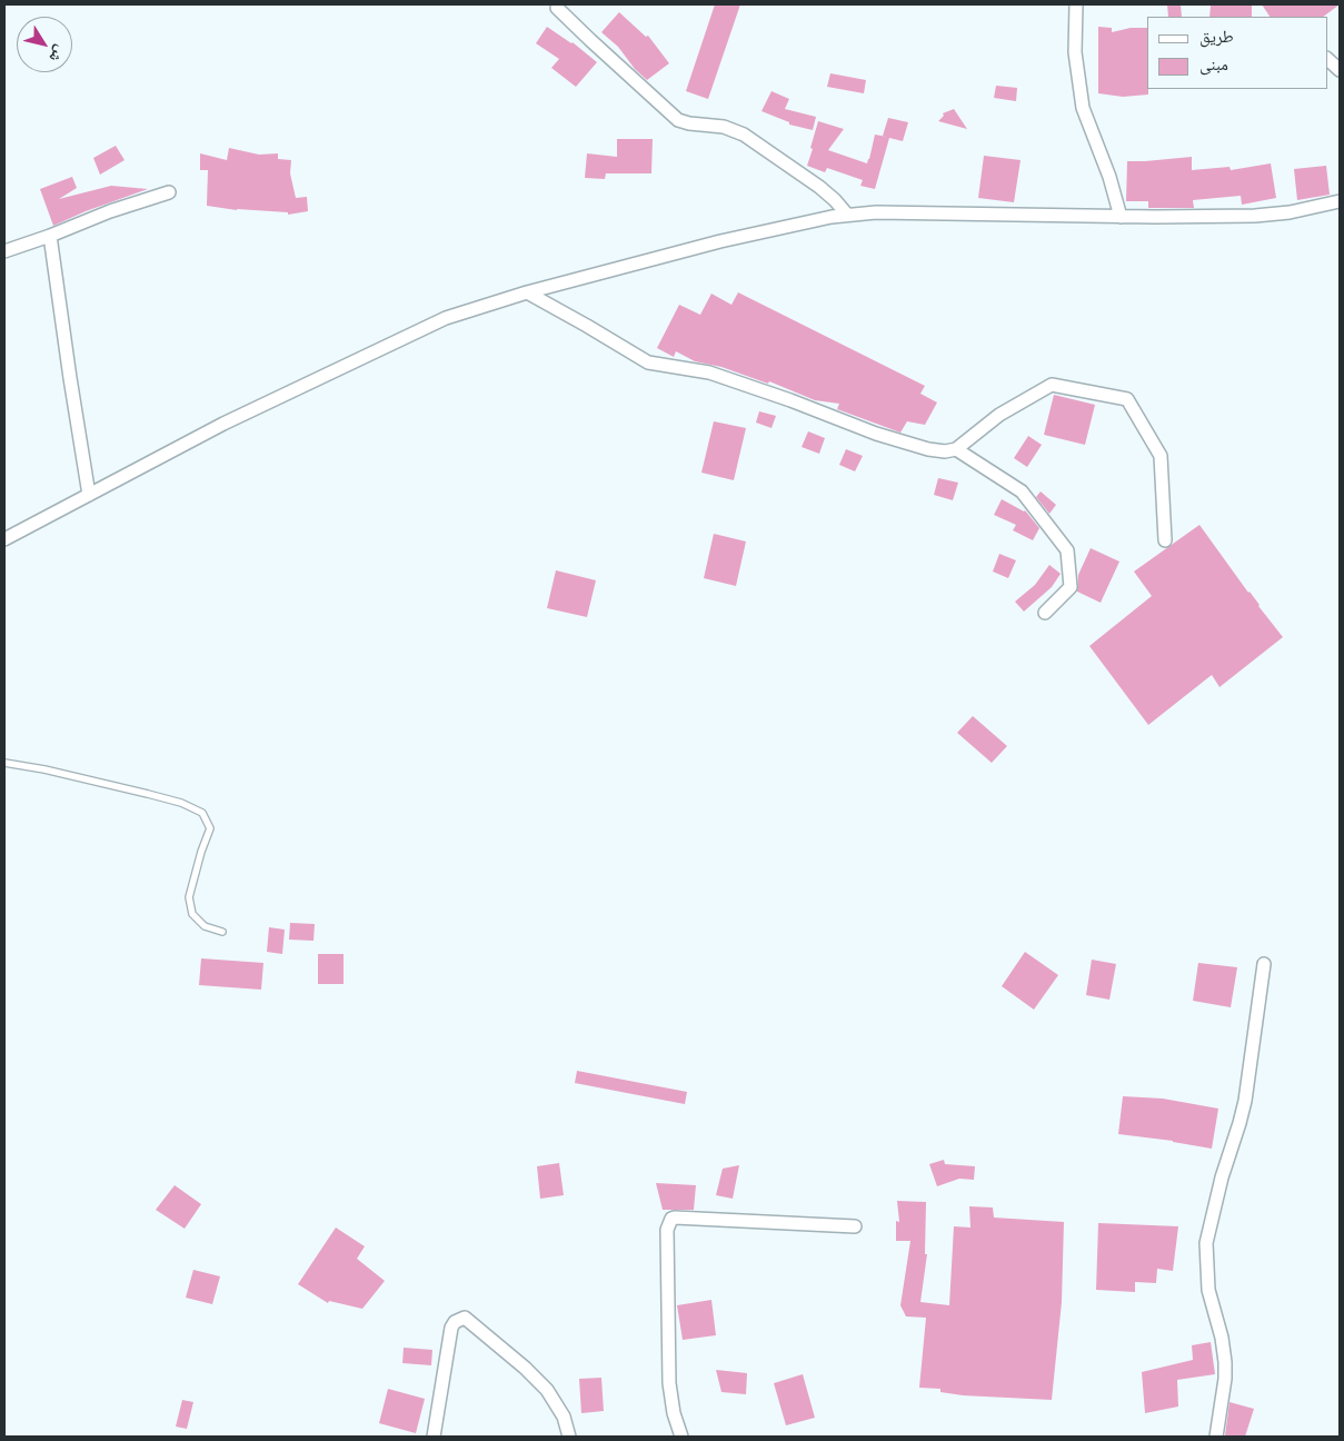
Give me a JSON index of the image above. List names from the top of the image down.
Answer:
{
  "legend": ["طريق", "مبنى"],
  "north": "bottom right"
}
